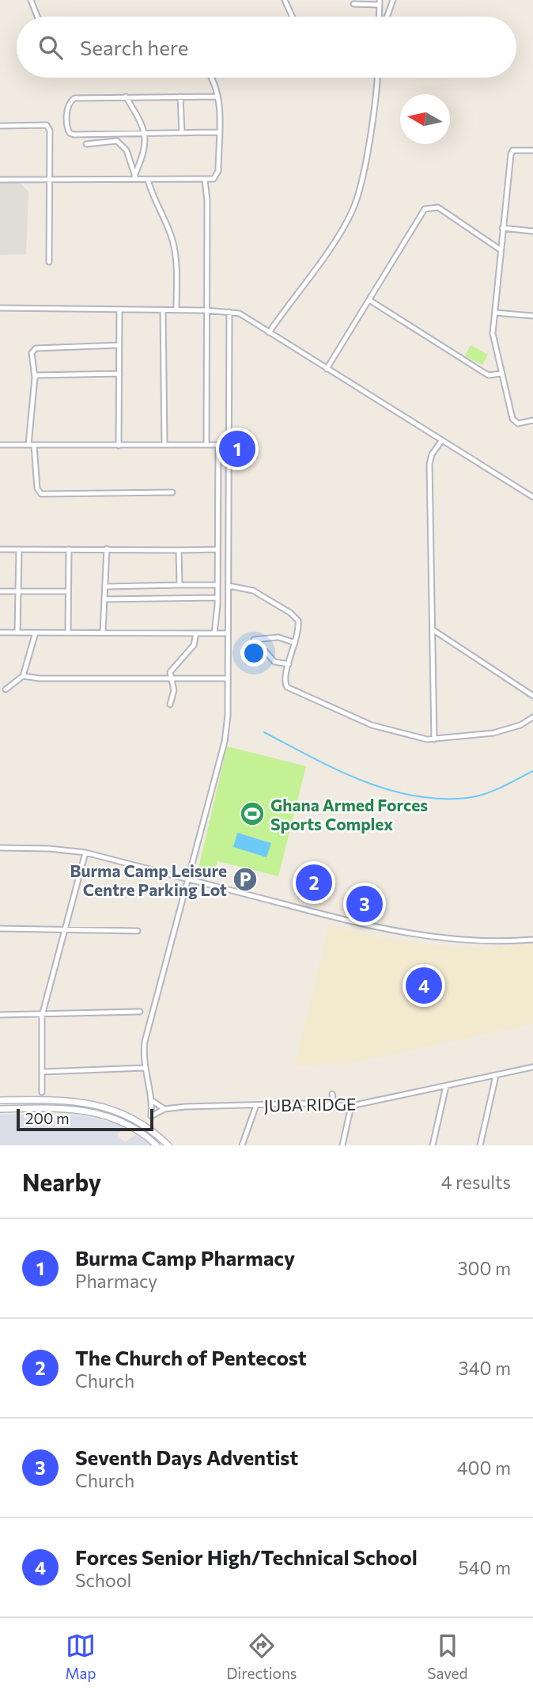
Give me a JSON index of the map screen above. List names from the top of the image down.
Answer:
{
  "streets": {
    "street": ["JUBA RIDGE"]
  },
  "places": {
    "sports": ["Ghana Armed Forces Sports Complex"],
    "parking": ["Burma Camp Leisure Centre Parking Lot"]
  },
  "scale_bar": "200 m",
  "north": "left",
  "page": {
    "search": "Search here",
    "pins": [
      "1",
      "2",
      "3",
      "4"
    ],
    "scale": "200 m",
    "heading": ["Nearby", "4 results"],
    "list": [
      {
        "mark": "1",
        "name": "Burma Camp Pharmacy",
        "note": "Pharmacy",
        "value": "300 m"
      },
      {
        "mark": "2",
        "name": "The Church of Pentecost",
        "note": "Church",
        "value": "340 m"
      },
      {
        "mark": "3",
        "name": "Seventh Days Adventist",
        "note": "Church",
        "value": "400 m"
      },
      {
        "mark": "4",
        "name": "Forces Senior High/Technical School",
        "note": "School",
        "value": "540 m"
      }
    ],
    "nav": ["Map", "Directions", "Saved"]
  }
}
